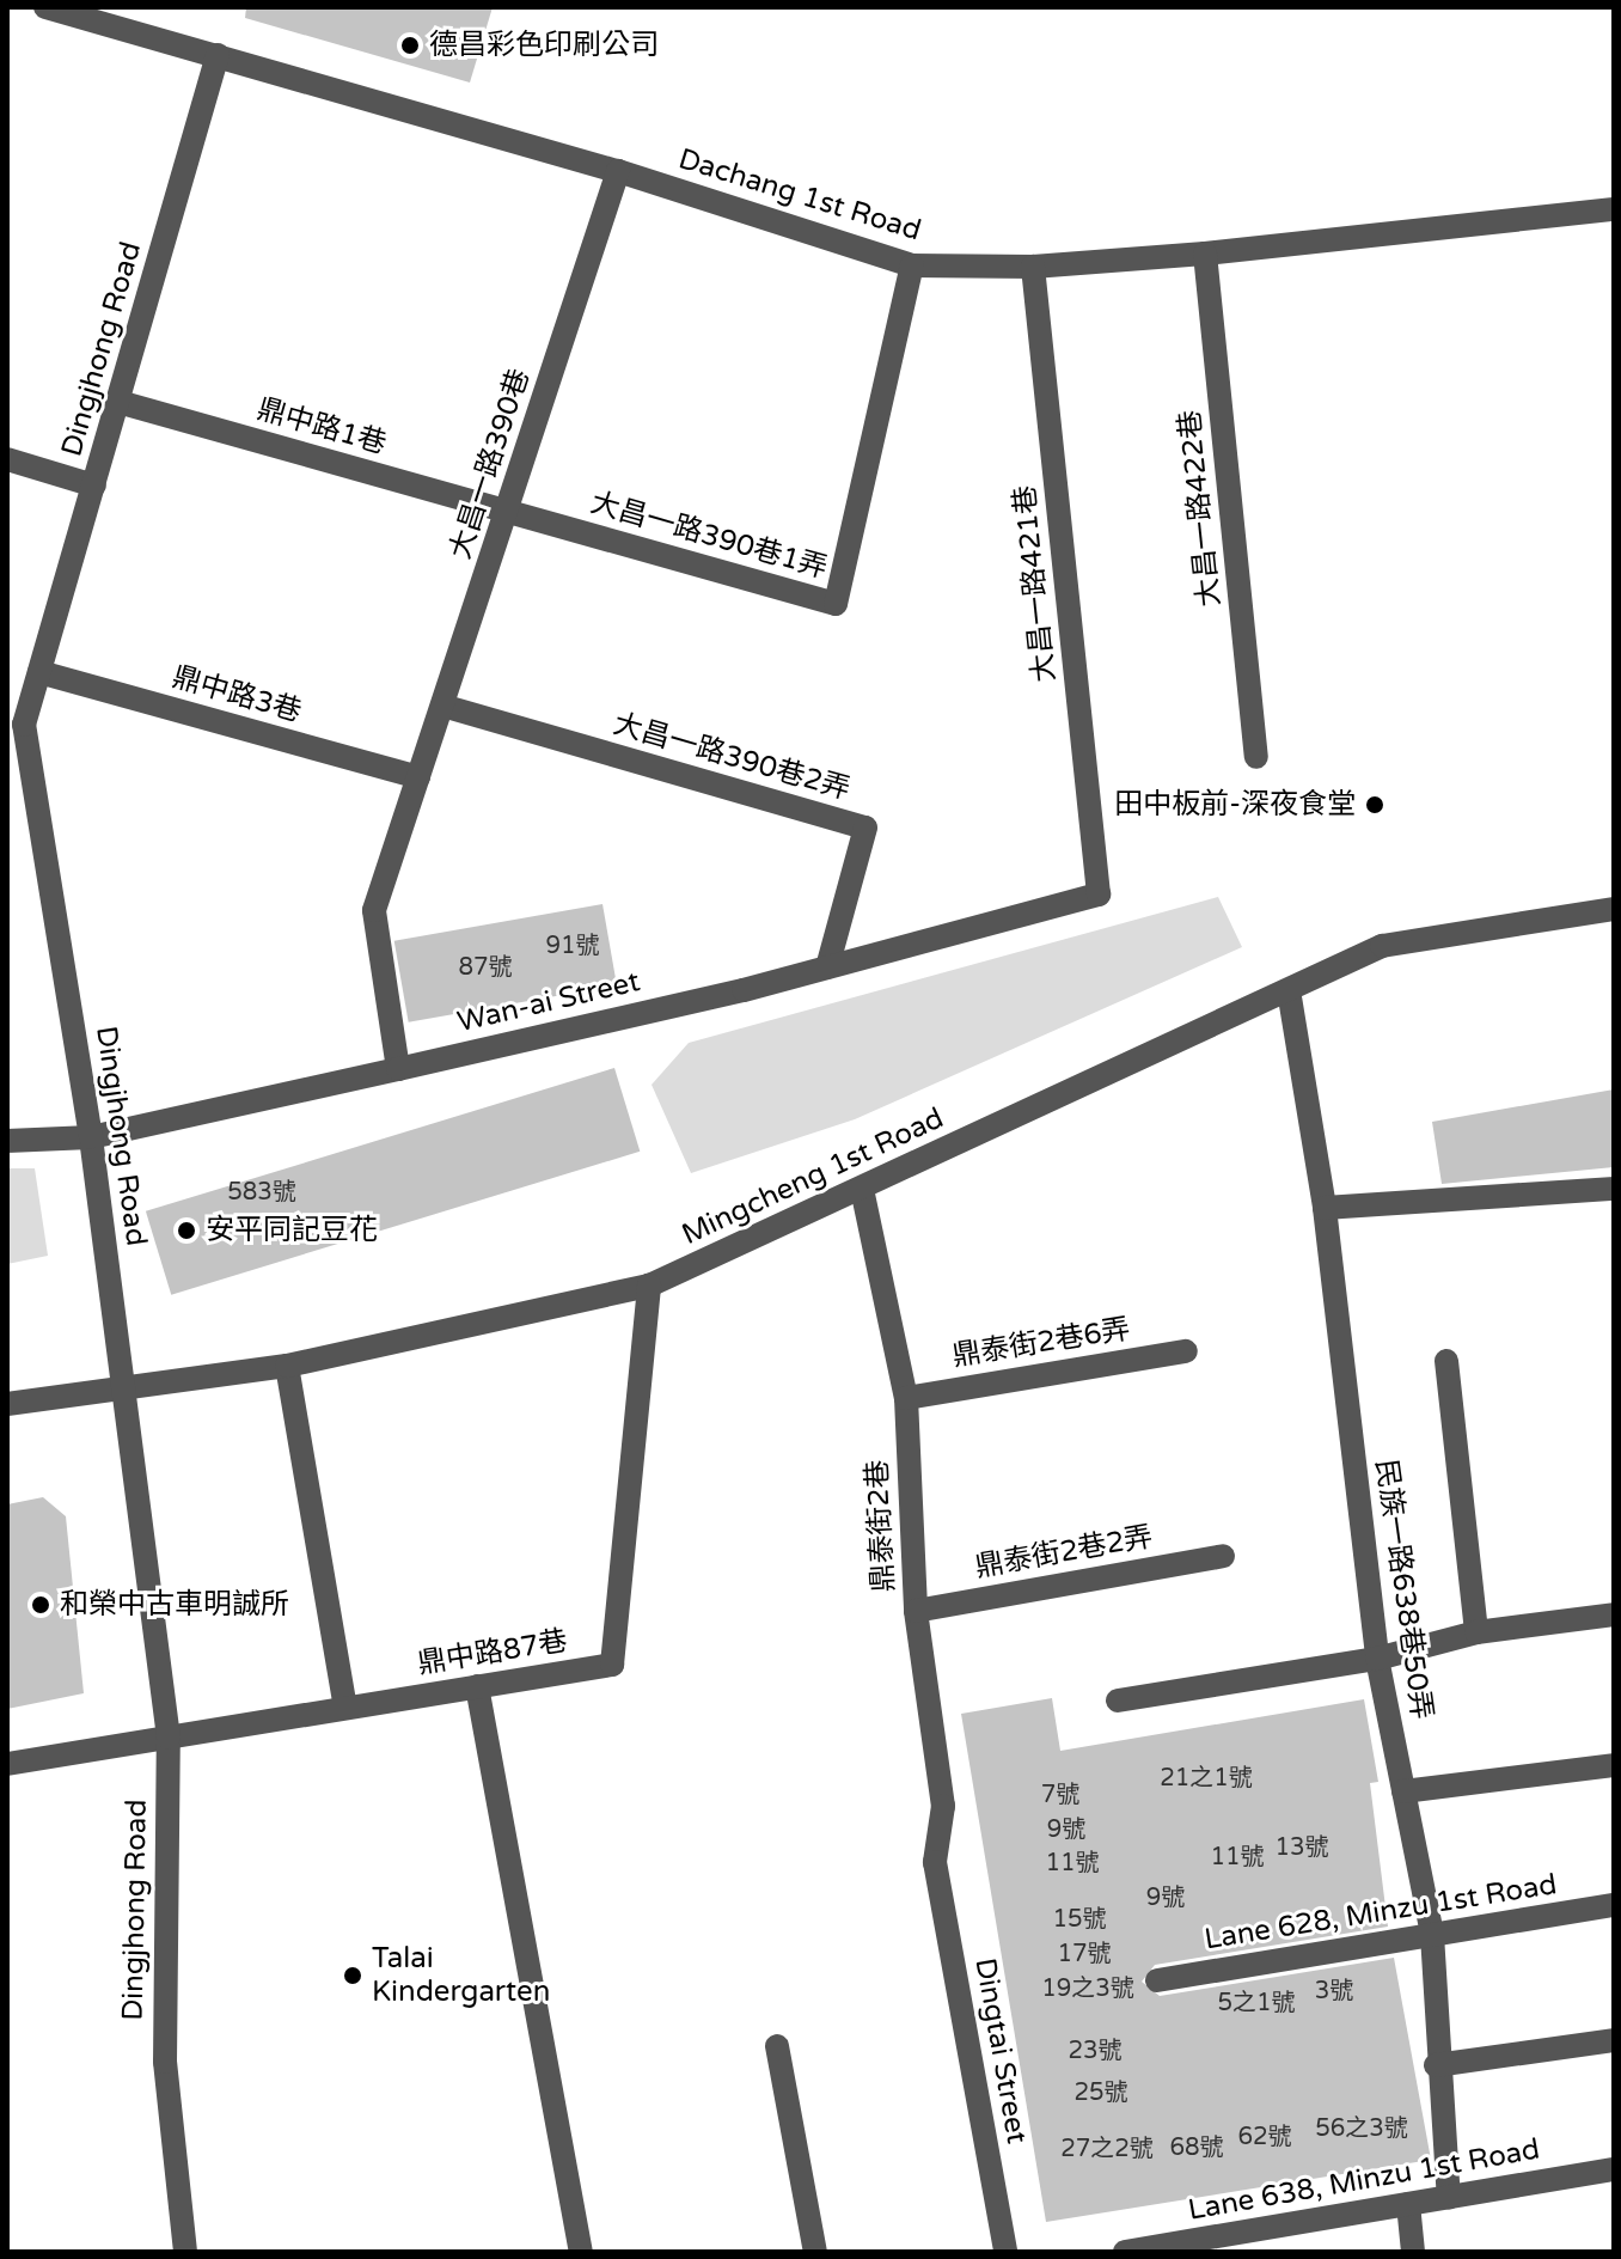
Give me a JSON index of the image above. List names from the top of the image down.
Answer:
{
  "streets": {
    "street": [
      "Dachang 1st Road",
      "Dingjhong Road",
      "鼎中路1巷",
      "大昌一路390巷",
      "大昌一路422巷",
      "大昌一路390巷1弄",
      "大昌一路421巷",
      "鼎中路3巷",
      "大昌一路390巷2弄",
      "Wan-ai Street",
      "Mingcheng 1st Road",
      "鼎泰街2巷6弄",
      "鼎泰街2巷",
      "鼎泰街2巷2弄",
      "民族一路638巷50弄",
      "鼎中路87巷",
      "Lane 628, Minzu 1st Road",
      "Dingtai Street",
      "Lane 638, Minzu 1st Road"
    ]
  },
  "crossings": [
    ["Dachang 1st Road", "Dingjhong Road"],
    ["Dachang 1st Road", "大昌一路390巷"],
    ["Dachang 1st Road", "大昌一路422巷"],
    ["Dachang 1st Road", "大昌一路390巷1弄"],
    ["Dachang 1st Road", "大昌一路421巷"],
    ["Dingjhong Road", "鼎中路1巷"],
    ["Dingjhong Road", "鼎中路3巷"],
    ["Dingjhong Road", "Wan-ai Street"],
    ["Dingjhong Road", "Mingcheng 1st Road"],
    ["Dingjhong Road", "鼎中路87巷"],
    ["鼎中路1巷", "大昌一路390巷"],
    ["鼎中路1巷", "大昌一路390巷1弄"],
    ["大昌一路390巷", "大昌一路390巷1弄"],
    ["大昌一路390巷", "鼎中路3巷"],
    ["大昌一路390巷", "大昌一路390巷2弄"],
    ["大昌一路390巷", "Wan-ai Street"],
    ["大昌一路421巷", "Wan-ai Street"],
    ["大昌一路390巷2弄", "Wan-ai Street"],
    ["Mingcheng 1st Road", "鼎泰街2巷"],
    ["Mingcheng 1st Road", "民族一路638巷50弄"],
    ["Mingcheng 1st Road", "鼎中路87巷"],
    ["鼎泰街2巷6弄", "鼎泰街2巷"],
    ["鼎泰街2巷", "鼎泰街2巷2弄"],
    ["鼎泰街2巷", "Dingtai Street"],
    ["民族一路638巷50弄", "Lane 628, Minzu 1st Road"],
    ["民族一路638巷50弄", "Lane 638, Minzu 1st Road"]
  ],
  "places": [
    "德昌彩色印刷公司",
    "田中板前-深夜食堂",
    "安平同記豆花",
    "和榮中古車明誠所",
    "Talai Kindergarten"
  ],
  "house_numbers": [
    "91號",
    "87號",
    "583號",
    "21之1號",
    "7號",
    "9號",
    "13號",
    "11號",
    "11號",
    "9號",
    "15號",
    "17號",
    "19之3號",
    "3號",
    "5之1號",
    "23號",
    "25號",
    "56之3號",
    "62號",
    "68號",
    "27之2號"
  ]
}
